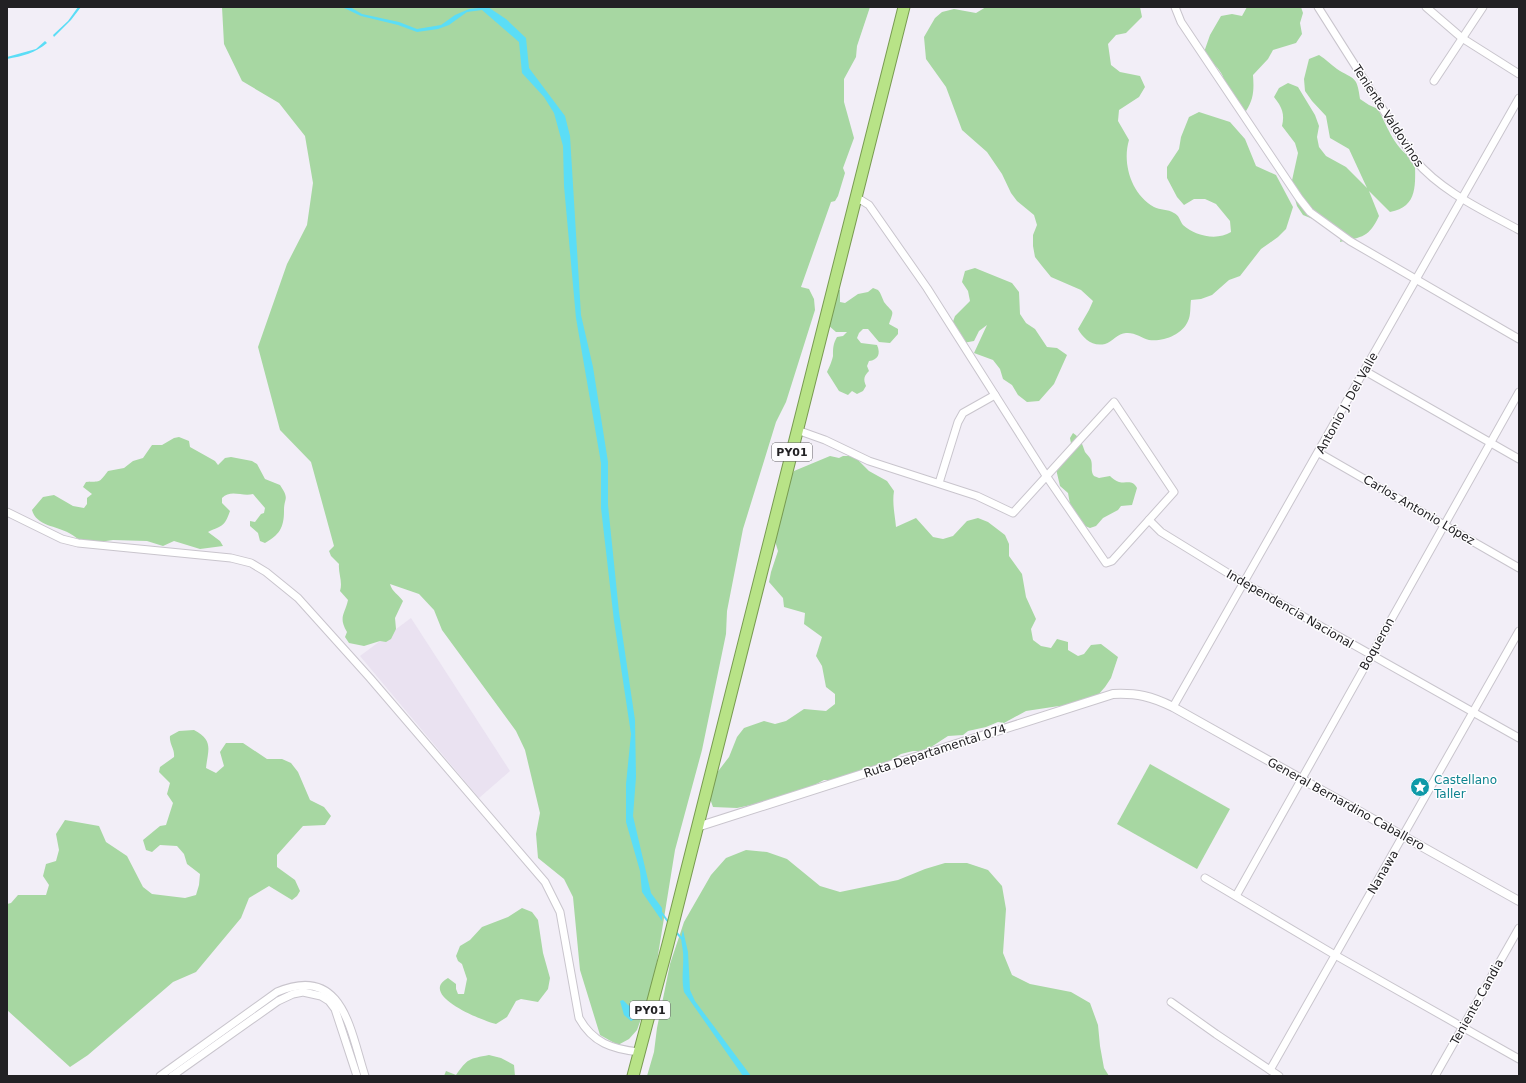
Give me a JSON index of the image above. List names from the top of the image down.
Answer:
{
  "streets": {
    "highway": ["PY01"],
    "street": [
      "Teniente Valdovinos",
      "Antonio J. Del Valle",
      "Carlos Antonio López",
      "Independencia Nacional",
      "Boqueron",
      "Ruta Departamental 074",
      "General Bernardino Caballero",
      "Nanawa",
      "Teniente Candia"
    ]
  },
  "crossings": [
    ["Teniente Valdovinos", "Antonio J. Del Valle"],
    ["Antonio J. Del Valle", "Carlos Antonio López"],
    ["Antonio J. Del Valle", "Independencia Nacional"],
    ["Antonio J. Del Valle", "Ruta Departamental 074"],
    ["Antonio J. Del Valle", "General Bernardino Caballero"],
    ["PY01", "Ruta Departamental 074"],
    ["Carlos Antonio López", "Boqueron"],
    ["Independencia Nacional", "Boqueron"],
    ["Independencia Nacional", "Nanawa"],
    ["Boqueron", "General Bernardino Caballero"],
    ["Ruta Departamental 074", "General Bernardino Caballero"],
    ["General Bernardino Caballero", "Nanawa"]
  ],
  "places": {
    "place": ["Castellano Taller"]
  }
}
